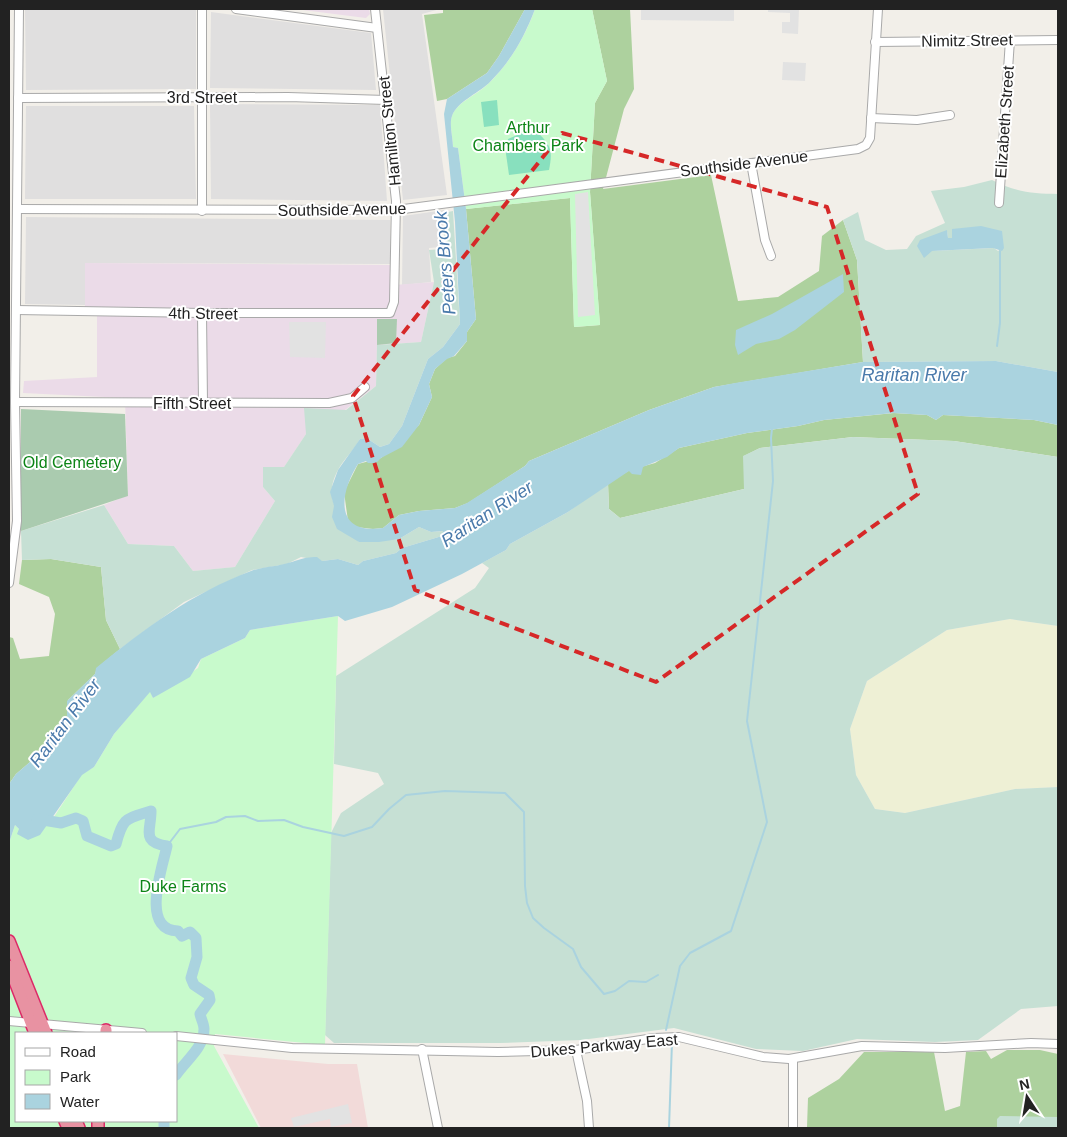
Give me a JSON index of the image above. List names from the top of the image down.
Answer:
{
  "streets": {
    "street": [
      "Nimitz Street",
      "3rd Street",
      "Elizabeth Street",
      "Hamilton Street",
      "Southside Avenue",
      "4th Street",
      "Fifth Street",
      "Dukes Parkway East"
    ]
  },
  "crossings": [
    ["Nimitz Street", "Elizabeth Street"],
    ["3rd Street", "Hamilton Street"],
    ["Hamilton Street", "Southside Avenue"],
    ["Hamilton Street", "4th Street"]
  ],
  "water": ["Peters Brook", "Raritan River"],
  "parks": ["Arthur Chambers Park", "Old Cemetery", "Duke Farms"],
  "legend": ["Road", "Park", "Water"],
  "north": "top"
}
